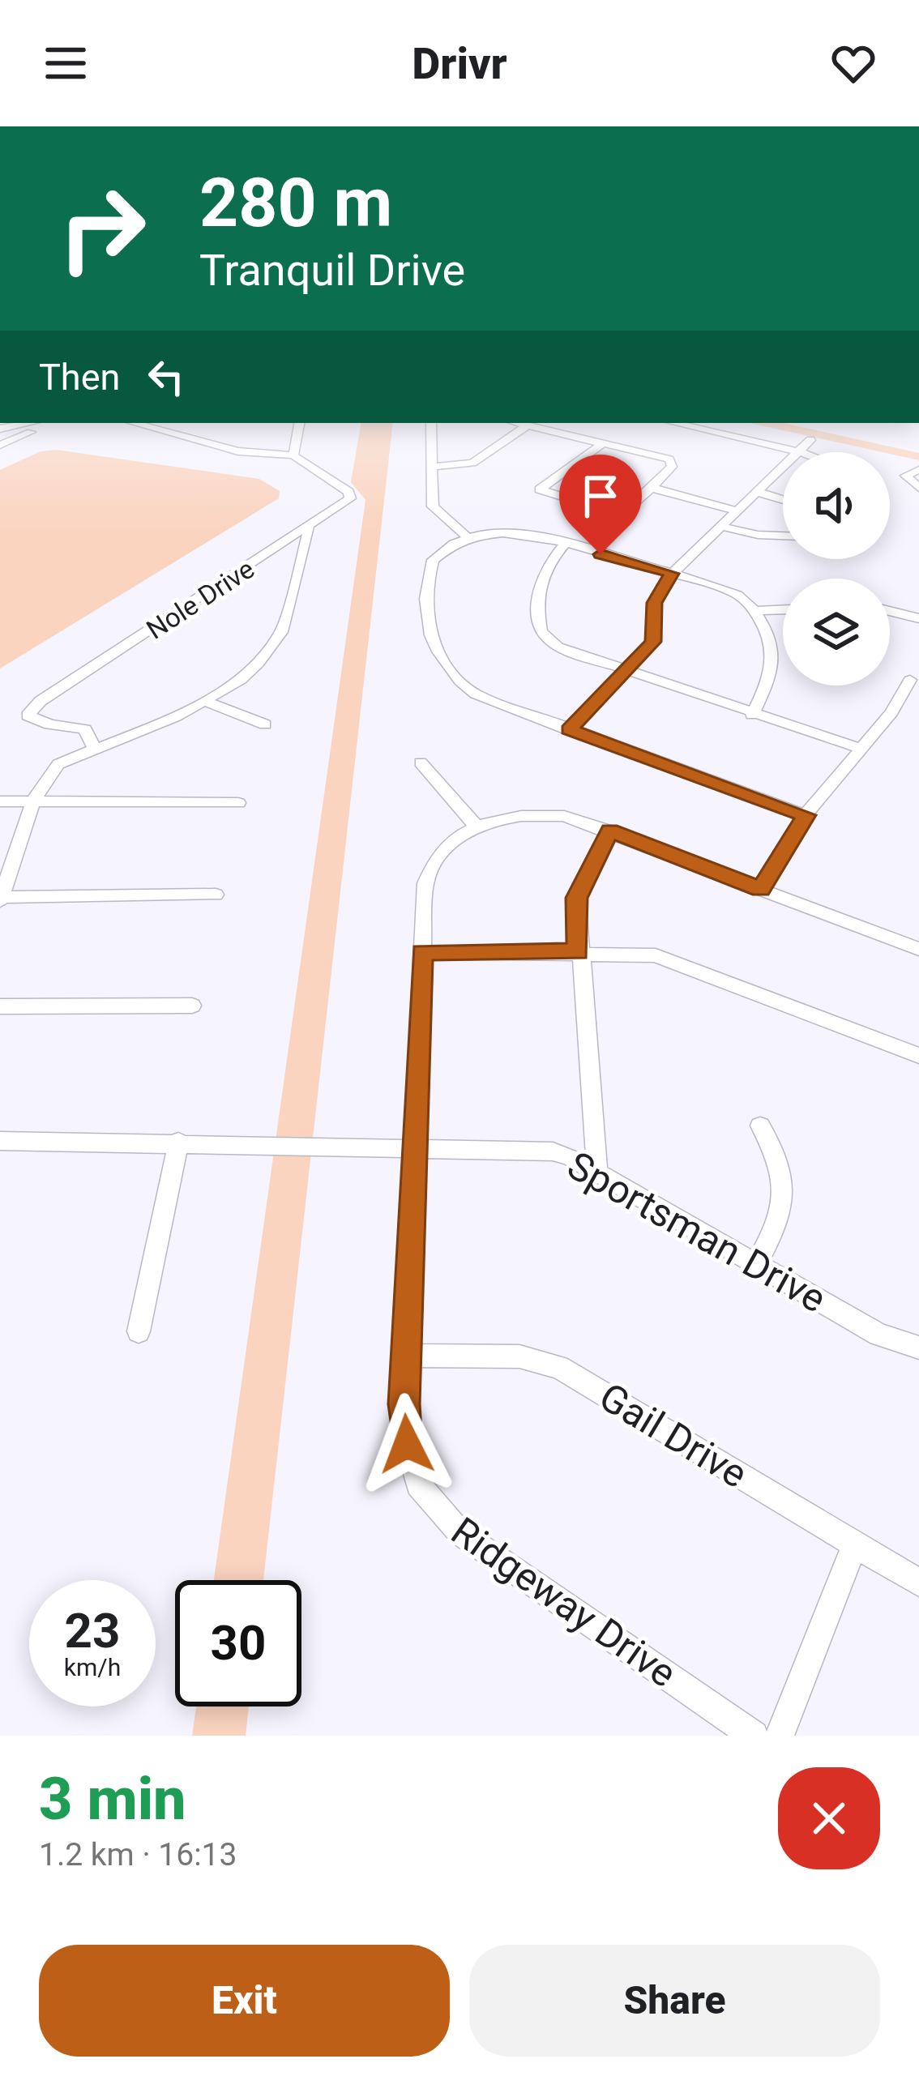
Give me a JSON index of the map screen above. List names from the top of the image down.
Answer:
{
  "streets": {
    "street": [
      "Nole Drive",
      "Sportsman Drive",
      "Gail Drive",
      "Ridgeway Drive"
    ]
  },
  "crossings": [
    ["Sportsman Drive", "Ridgeway Drive"],
    ["Gail Drive", "Ridgeway Drive"]
  ],
  "page": {
    "header": "Drivr",
    "turn": ["280 m", "Tranquil Drive"],
    "then": "Then",
    "speed": "23 km/h",
    "limit": "30",
    "heading": ["3 min", "1.2 km · 16:13"],
    "buttons": ["Exit", "Share"]
  }
}
